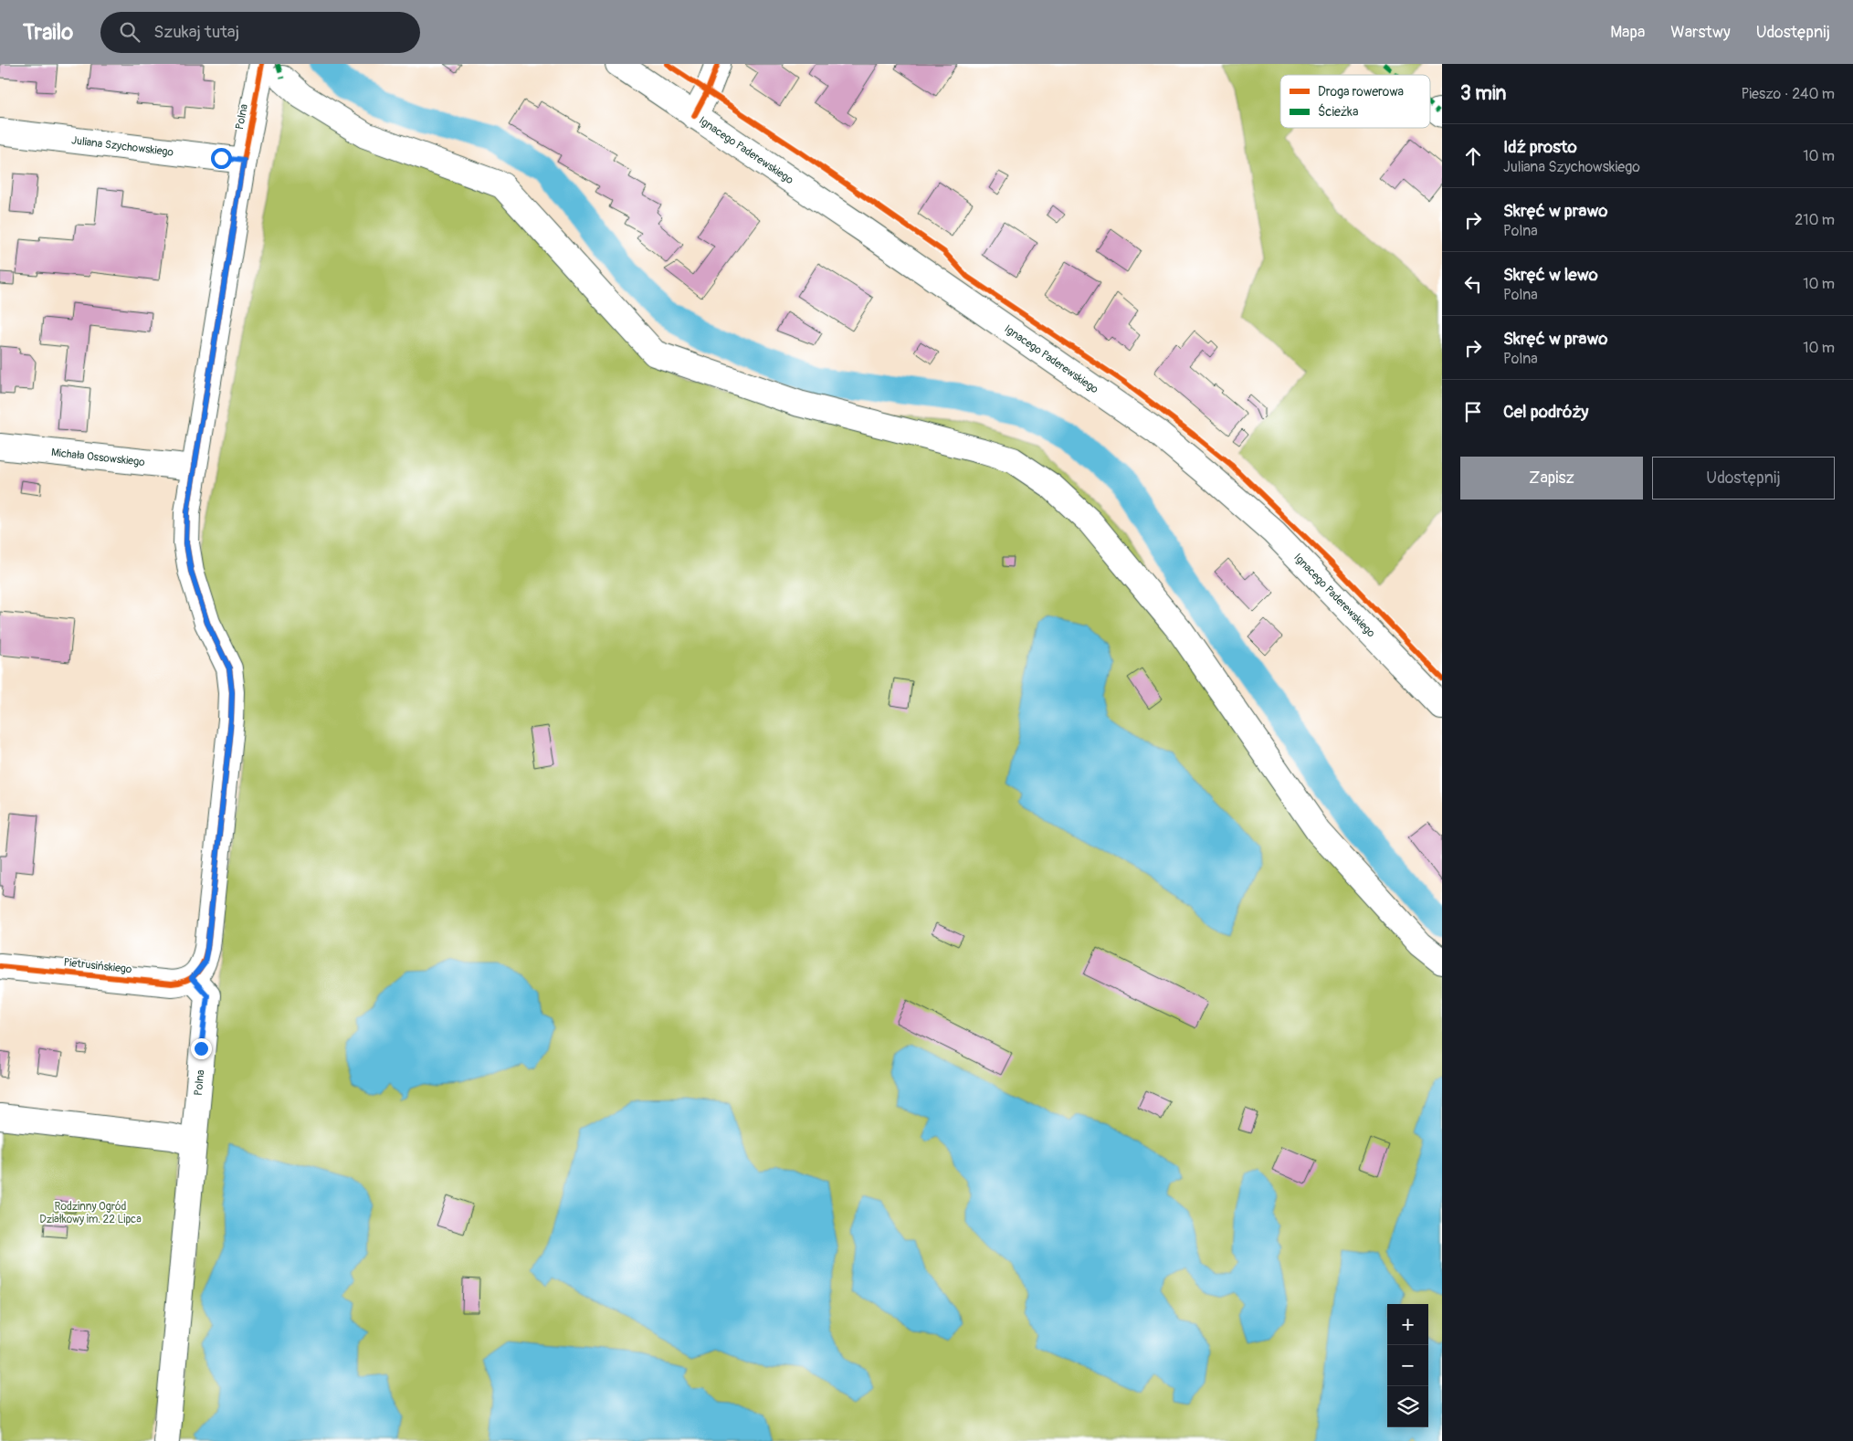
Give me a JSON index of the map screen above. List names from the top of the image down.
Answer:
{
  "streets": {
    "street": [
      "Polna",
      "Juliana Szychowskiego",
      "Ignacego Paderewskiego",
      "Michała Ossowskiego",
      "Pietrusińskiego"
    ]
  },
  "crossings": [
    ["Polna", "Juliana Szychowskiego"],
    ["Polna", "Michała Ossowskiego"],
    ["Polna", "Pietrusińskiego"]
  ],
  "parks": ["Rodzinny Ogród Działkowy im. 22 Lipca"],
  "legend": ["Droga rowerowa", "Ścieżka"],
  "page": {
    "header": "Trailo",
    "search": "Szukaj tutaj",
    "nav": ["Mapa", "Warstwy", "Udostępnij"],
    "heading": ["3 min", "Pieszo · 240 m"],
    "list": [
      ["Idź prosto", "Juliana Szychowskiego", "10 m"],
      ["Skręć w prawo", "Polna", "210 m"],
      ["Skręć w lewo", "Polna", "10 m"],
      ["Skręć w prawo", "Polna", "10 m"],
      "Cel podróży"
    ],
    "buttons": ["Zapisz", "Udostępnij"],
    "map_buttons": ["+", "−"]
  }
}
